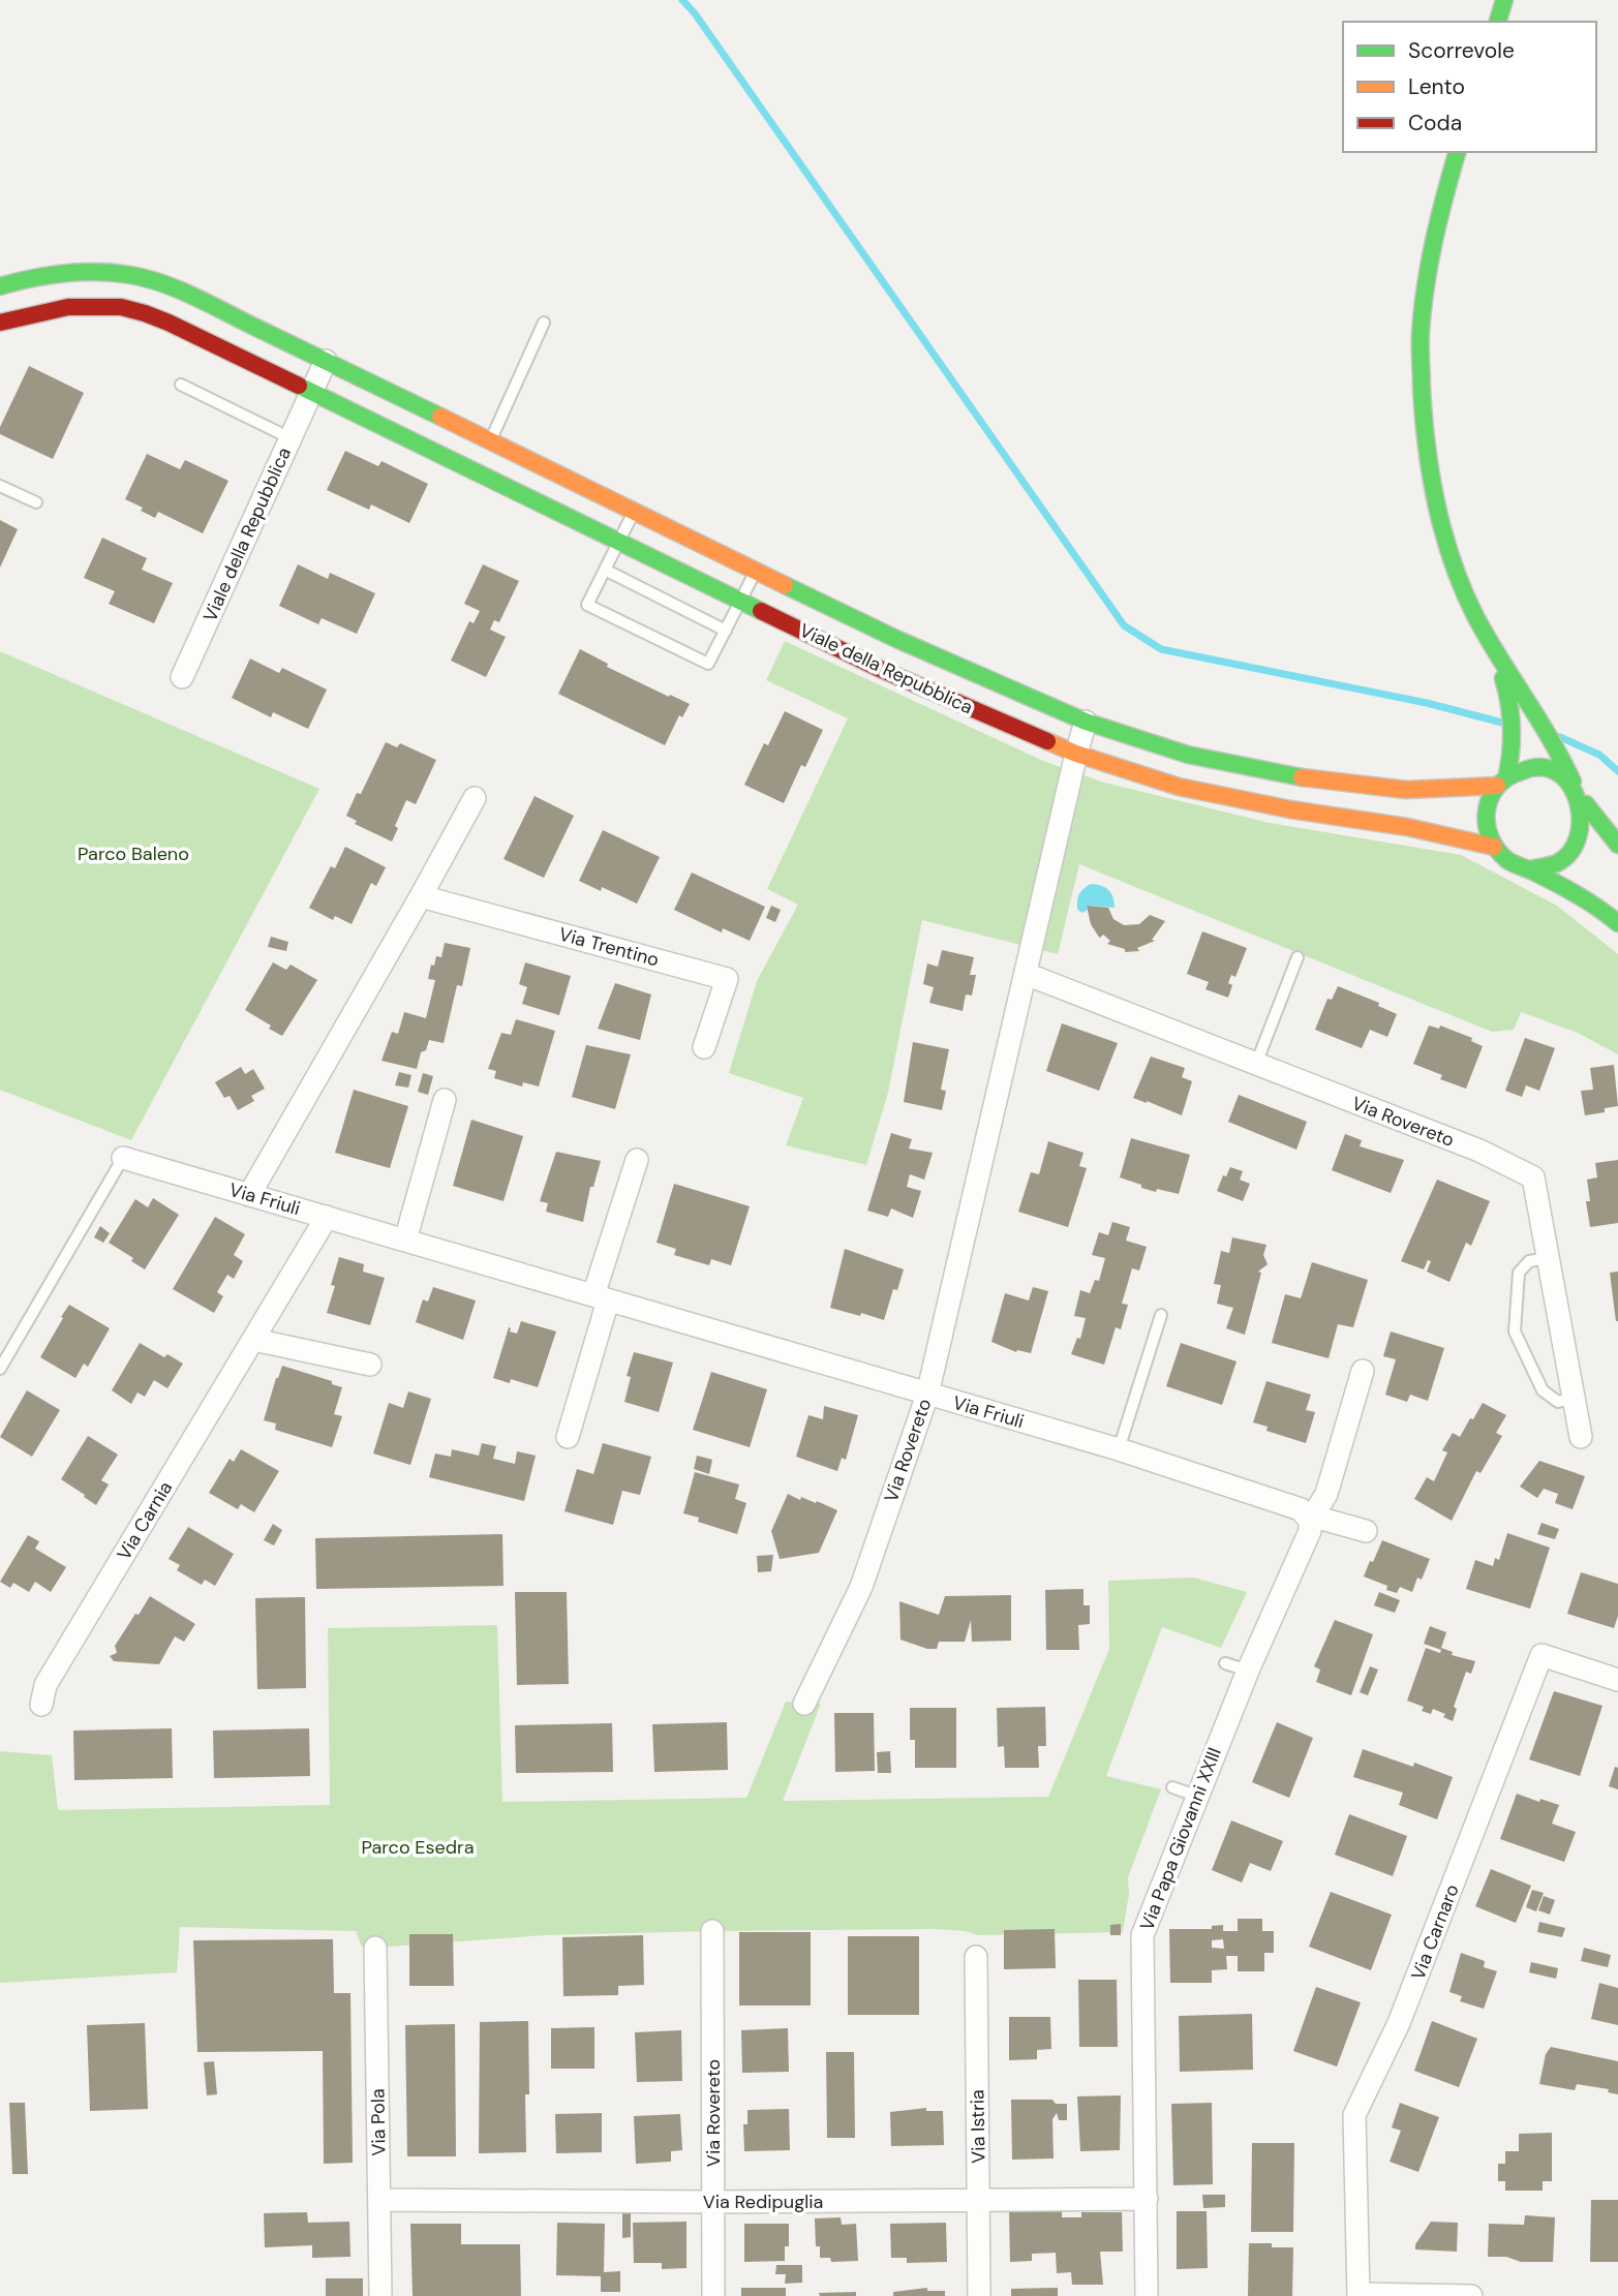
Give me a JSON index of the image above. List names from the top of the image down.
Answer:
{
  "streets": {
    "street": [
      "Viale della Repubblica",
      "Via Trentino",
      "Via Rovereto",
      "Via Friuli",
      "Via Carnia",
      "Via Papa Giovanni XXIII",
      "Via Carnaro",
      "Via Pola",
      "Via Istria",
      "Via Redipuglia"
    ]
  },
  "crossings": [
    ["Viale della Repubblica", "Via Rovereto"],
    ["Via Rovereto", "Via Friuli"],
    ["Via Rovereto", "Via Redipuglia"],
    ["Via Friuli", "Via Carnia"],
    ["Via Friuli", "Via Papa Giovanni XXIII"],
    ["Via Papa Giovanni XXIII", "Via Redipuglia"],
    ["Via Pola", "Via Redipuglia"],
    ["Via Istria", "Via Redipuglia"]
  ],
  "parks": ["Parco Baleno", "Parco Esedra"],
  "legend": ["Scorrevole", "Lento", "Coda"]
}
